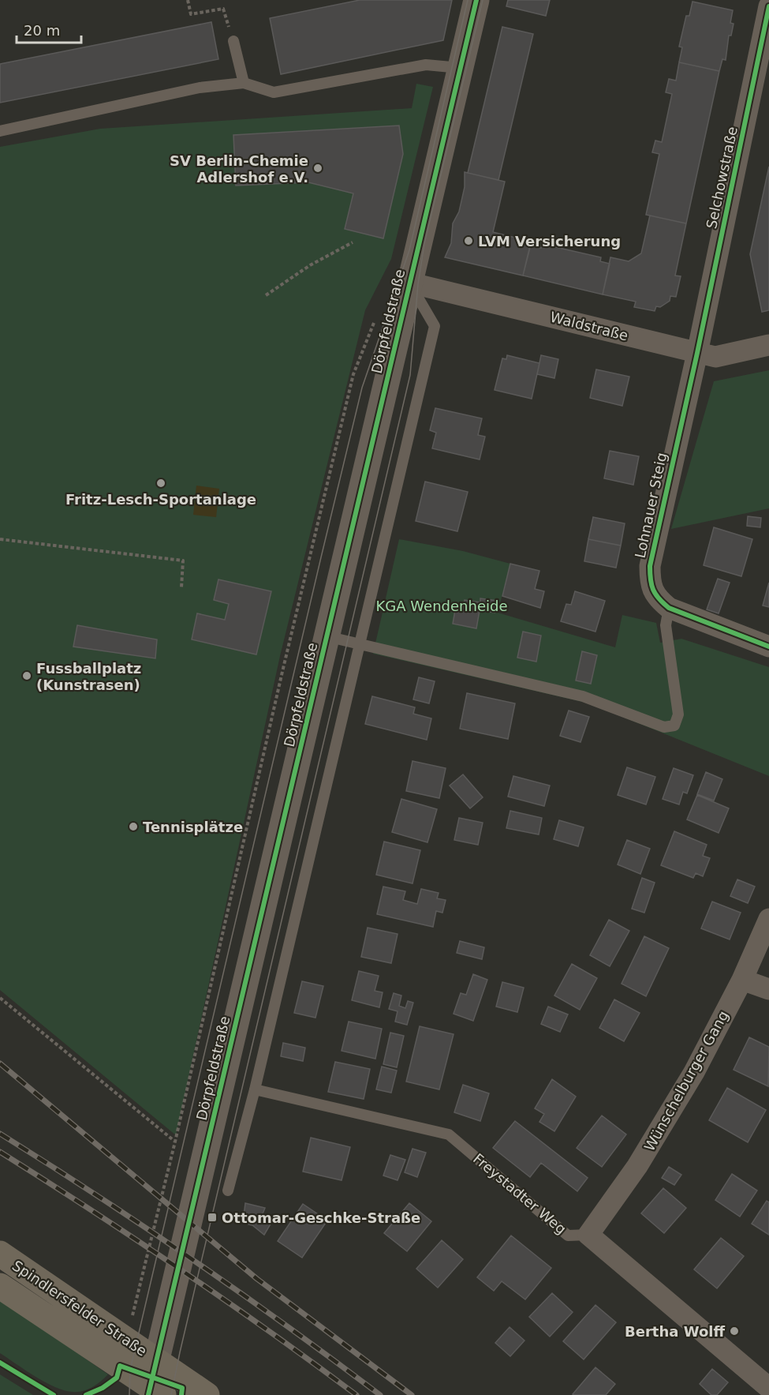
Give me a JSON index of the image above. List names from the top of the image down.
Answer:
{
  "streets": {
    "highway": ["Spindlersfelder Straße"],
    "street": [
      "Selchowstraße",
      "Dörpfeldstraße",
      "Waldstraße",
      "Lohnauer Steig",
      "Wünschelburger Gang"
    ],
    "lane": ["Freystadter Weg"]
  },
  "crossings": [
    ["Selchowstraße", "Waldstraße"],
    ["Selchowstraße", "Lohnauer Steig"],
    ["Dörpfeldstraße", "Waldstraße"],
    ["Dörpfeldstraße", "Freystadter Weg"],
    ["Waldstraße", "Lohnauer Steig"],
    ["Wünschelburger Gang", "Freystadter Weg"]
  ],
  "parks": ["KGA Wendenheide"],
  "places": {
    "other": [
      "SV Berlin-Chemie Adlershof e.V.",
      "LVM Versicherung",
      "Fritz-Lesch-Sportanlage",
      "Fussballplatz (Kunstrasen)",
      "Tennisplätze",
      "Bertha Wolff"
    ],
    "transit": ["Ottomar-Geschke-Straße"]
  },
  "scale_bar": "20 m"
}
